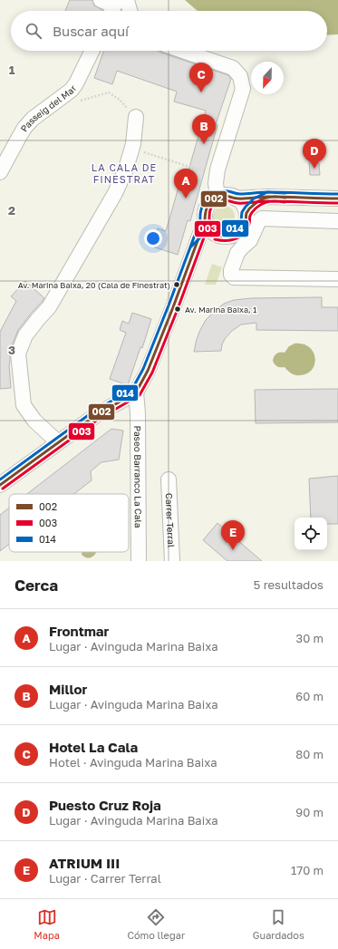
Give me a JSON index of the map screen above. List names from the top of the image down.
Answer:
{
  "streets": {
    "street": ["Passeig del Mar", "Paseo Barranco La Cala", "Carrer Terral"]
  },
  "districts": ["LA CALA DE FINESTRAT"],
  "places": ["Av. Marina Baixa, 20 (Cala de Finestrat)", "Av. Marina Baixa, 1"],
  "lines": ["transit line 014", "transit line 002", "transit line 003"],
  "legend": ["002", "003", "014"],
  "north": "bottom",
  "page": {
    "search": "Buscar aquí",
    "pins": [
      "C",
      "B",
      "D",
      "A",
      "E"
    ],
    "heading": ["Cerca", "5 resultados"],
    "list": [
      {
        "mark": "A",
        "name": "Frontmar",
        "note": "Lugar · Avinguda Marina Baixa",
        "value": "30 m"
      },
      {
        "mark": "B",
        "name": "Millor",
        "note": "Lugar · Avinguda Marina Baixa",
        "value": "60 m"
      },
      {
        "mark": "C",
        "name": "Hotel La Cala",
        "note": "Hotel · Avinguda Marina Baixa",
        "value": "80 m"
      },
      {
        "mark": "D",
        "name": "Puesto Cruz Roja",
        "note": "Lugar · Avinguda Marina Baixa",
        "value": "90 m"
      },
      {
        "mark": "E",
        "name": "ATRIUM III",
        "note": "Lugar · Carrer Terral",
        "value": "170 m"
      }
    ],
    "nav": ["Mapa", "Cómo llegar", "Guardados"]
  },
  "grid": {
    "rows": ["1", "2", "3"]
  }
}
